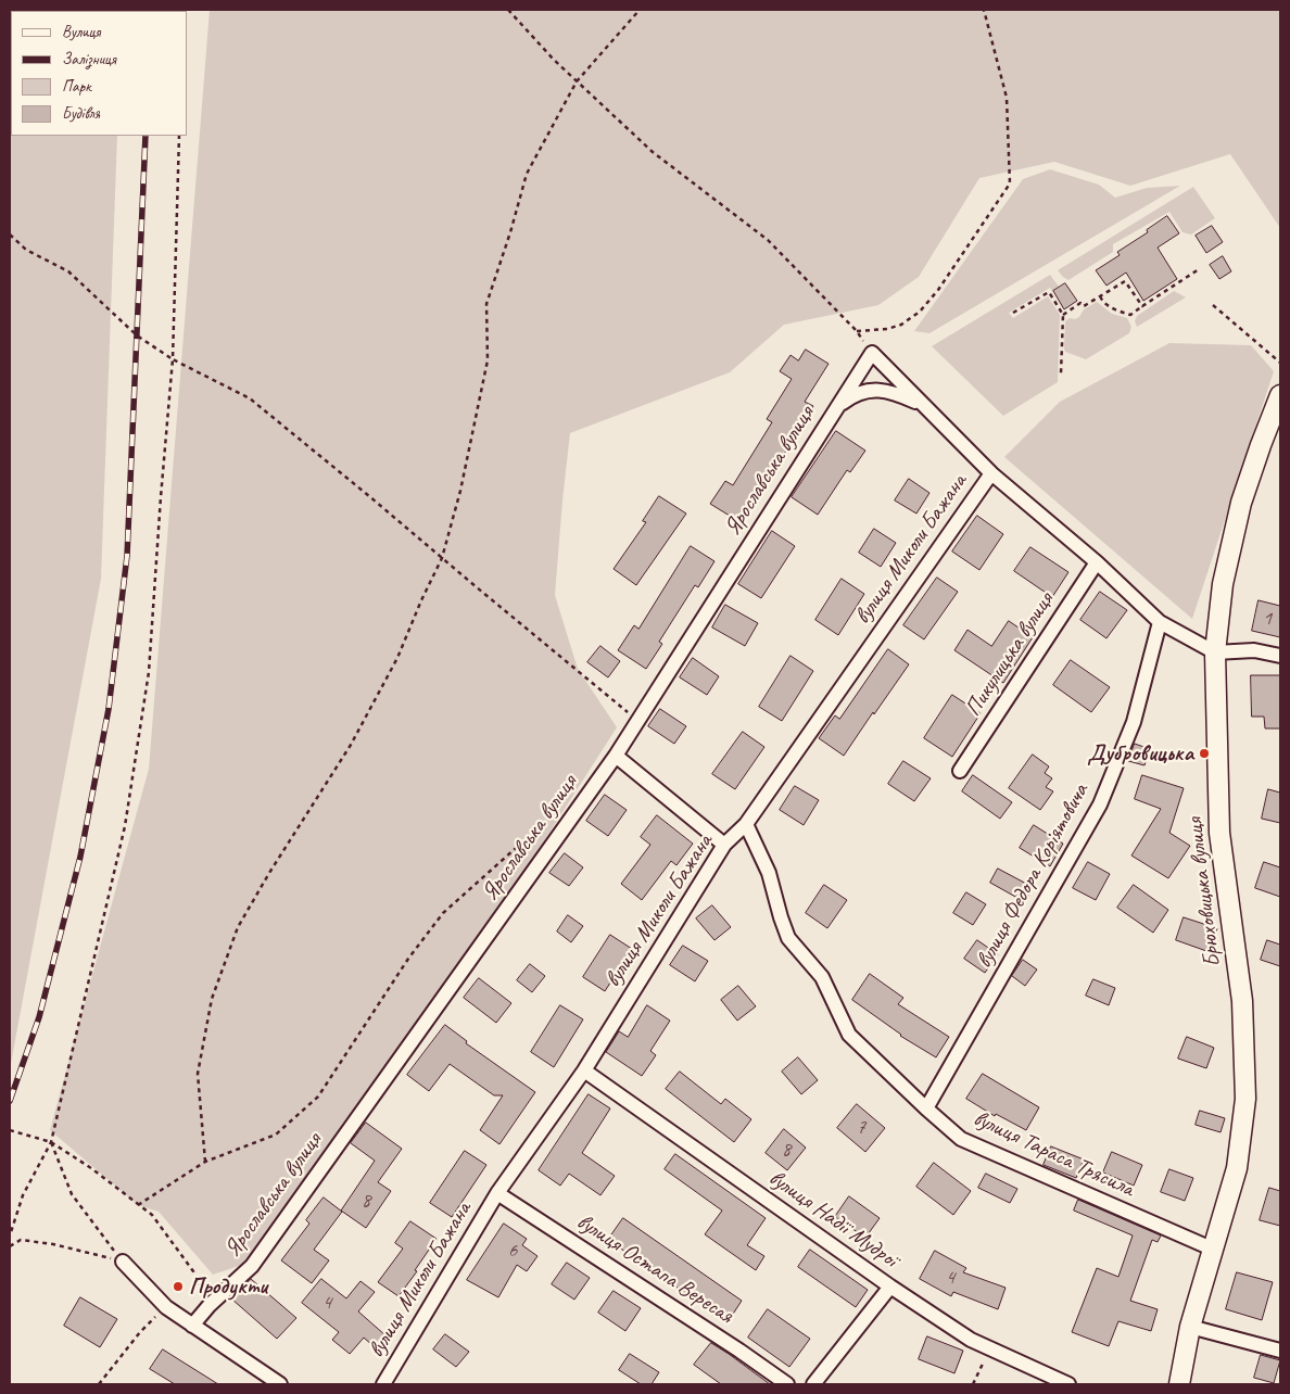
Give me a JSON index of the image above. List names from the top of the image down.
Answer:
{
  "streets": {
    "main road": ["Брюховицька вулиця"],
    "street": [
      "Ярославська вулиця",
      "вулиця Миколи Бажана",
      "Пикулицька вулиця",
      "вулиця Федора Коріятовича",
      "вулиця Тараса Трясила",
      "вулиця Надії Мудрої",
      "вулиця Остапа Вересая"
    ]
  },
  "crossings": [
    ["вулиця Миколи Бажана", "вулиця Тараса Трясила"],
    ["вулиця Миколи Бажана", "вулиця Надії Мудрої"],
    ["вулиця Миколи Бажана", "вулиця Остапа Вересая"],
    ["вулиця Федора Коріятовича", "вулиця Тараса Трясила"],
    ["Брюховицька вулиця", "вулиця Тараса Трясила"]
  ],
  "places": ["Дубровицька", "Продукти"],
  "house_numbers": [
    "1",
    "7",
    "8",
    "8",
    "6",
    "4",
    "4"
  ],
  "legend": [
    "Вулиця",
    "Залізниця",
    "Парк",
    "Будівля"
  ]
}
